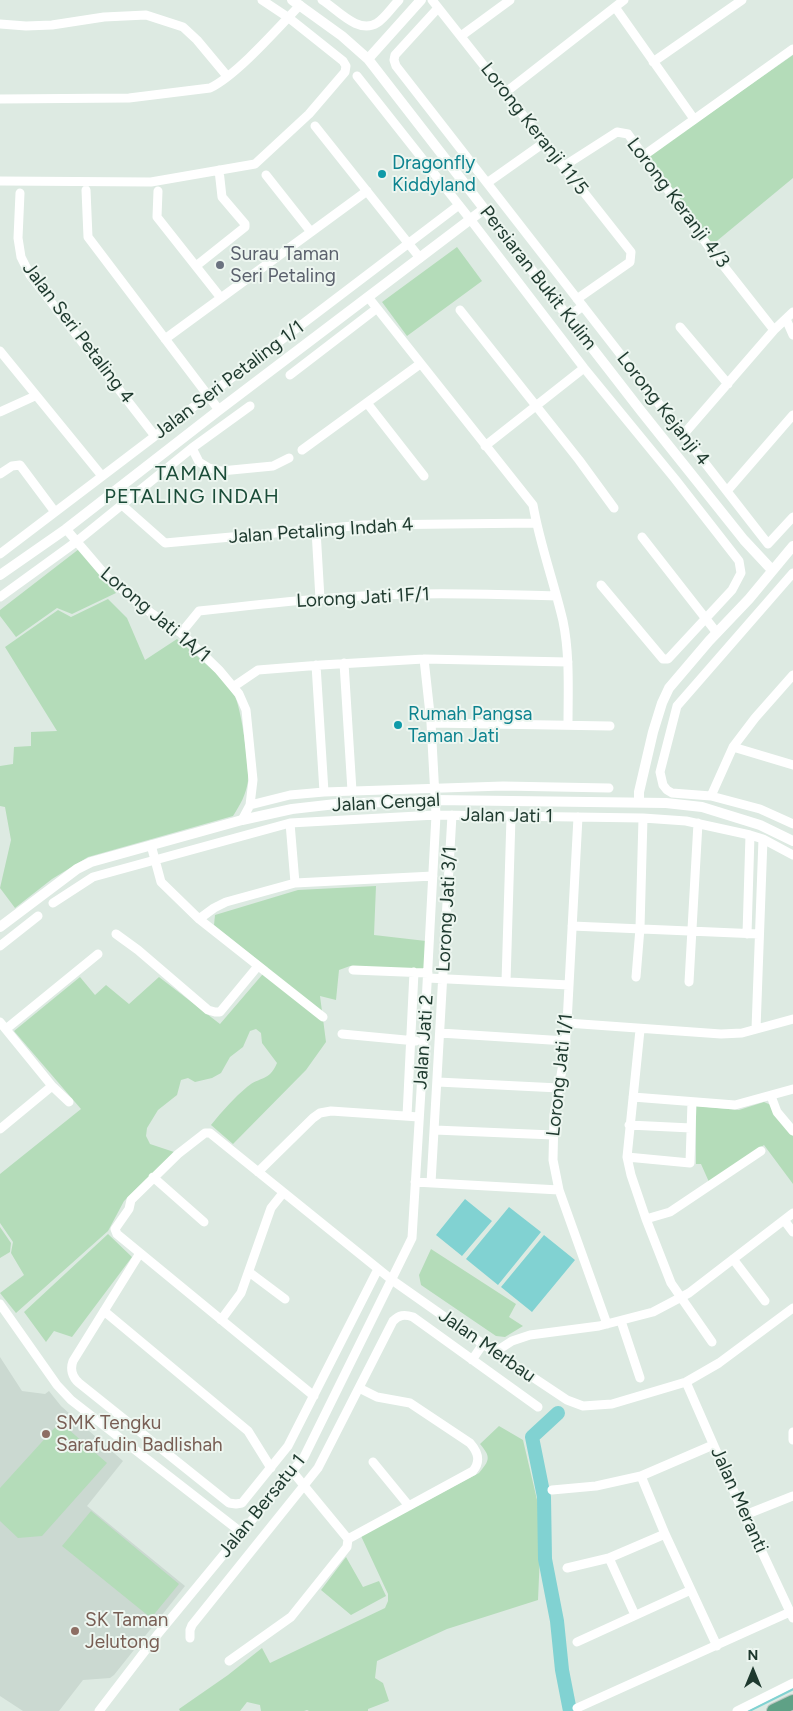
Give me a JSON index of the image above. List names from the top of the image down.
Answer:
{
  "streets": {
    "street": [
      "Lorong Keranji 11/5",
      "Lorong Keranji 4/3",
      "Persiaran Bukit Kulim",
      "Jalan Seri Petaling 4",
      "Jalan Seri Petaling 1/1",
      "Lorong Kejanji 4",
      "Jalan Petaling Indah 4",
      "Lorong Jati 1F/1",
      "Lorong Jati 1A/1",
      "Jalan Cengal",
      "Jalan Jati 1",
      "Lorong Jati 3/1",
      "Jalan Jati 2",
      "Lorong Jati 1/1",
      "Jalan Merbau",
      "Jalan Meranti",
      "Jalan Bersatu 1"
    ]
  },
  "crossings": [
    ["Lorong Keranji 11/5", "Lorong Keranji 4/3"],
    ["Lorong Keranji 11/5", "Lorong Kejanji 4"],
    ["Jalan Seri Petaling 4", "Jalan Seri Petaling 1/1"],
    ["Lorong Jati 1F/1", "Lorong Jati 1A/1"],
    ["Lorong Jati 1A/1", "Jalan Cengal"],
    ["Jalan Cengal", "Jalan Jati 2"],
    ["Jalan Jati 1", "Lorong Jati 3/1"],
    ["Jalan Jati 1", "Jalan Jati 2"],
    ["Jalan Jati 1", "Lorong Jati 1/1"],
    ["Jalan Jati 2", "Jalan Merbau"],
    ["Jalan Jati 2", "Jalan Bersatu 1"],
    ["Jalan Merbau", "Jalan Meranti"],
    ["Jalan Merbau", "Jalan Bersatu 1"]
  ],
  "districts": ["TAMAN PETALING INDAH"],
  "places": [
    "Dragonfly Kiddyland",
    "Surau Taman Seri Petaling",
    "Rumah Pangsa Taman Jati",
    "SMK Tengku Sarafudin Badlishah",
    "SK Taman Jelutong"
  ],
  "north": "top"
}
